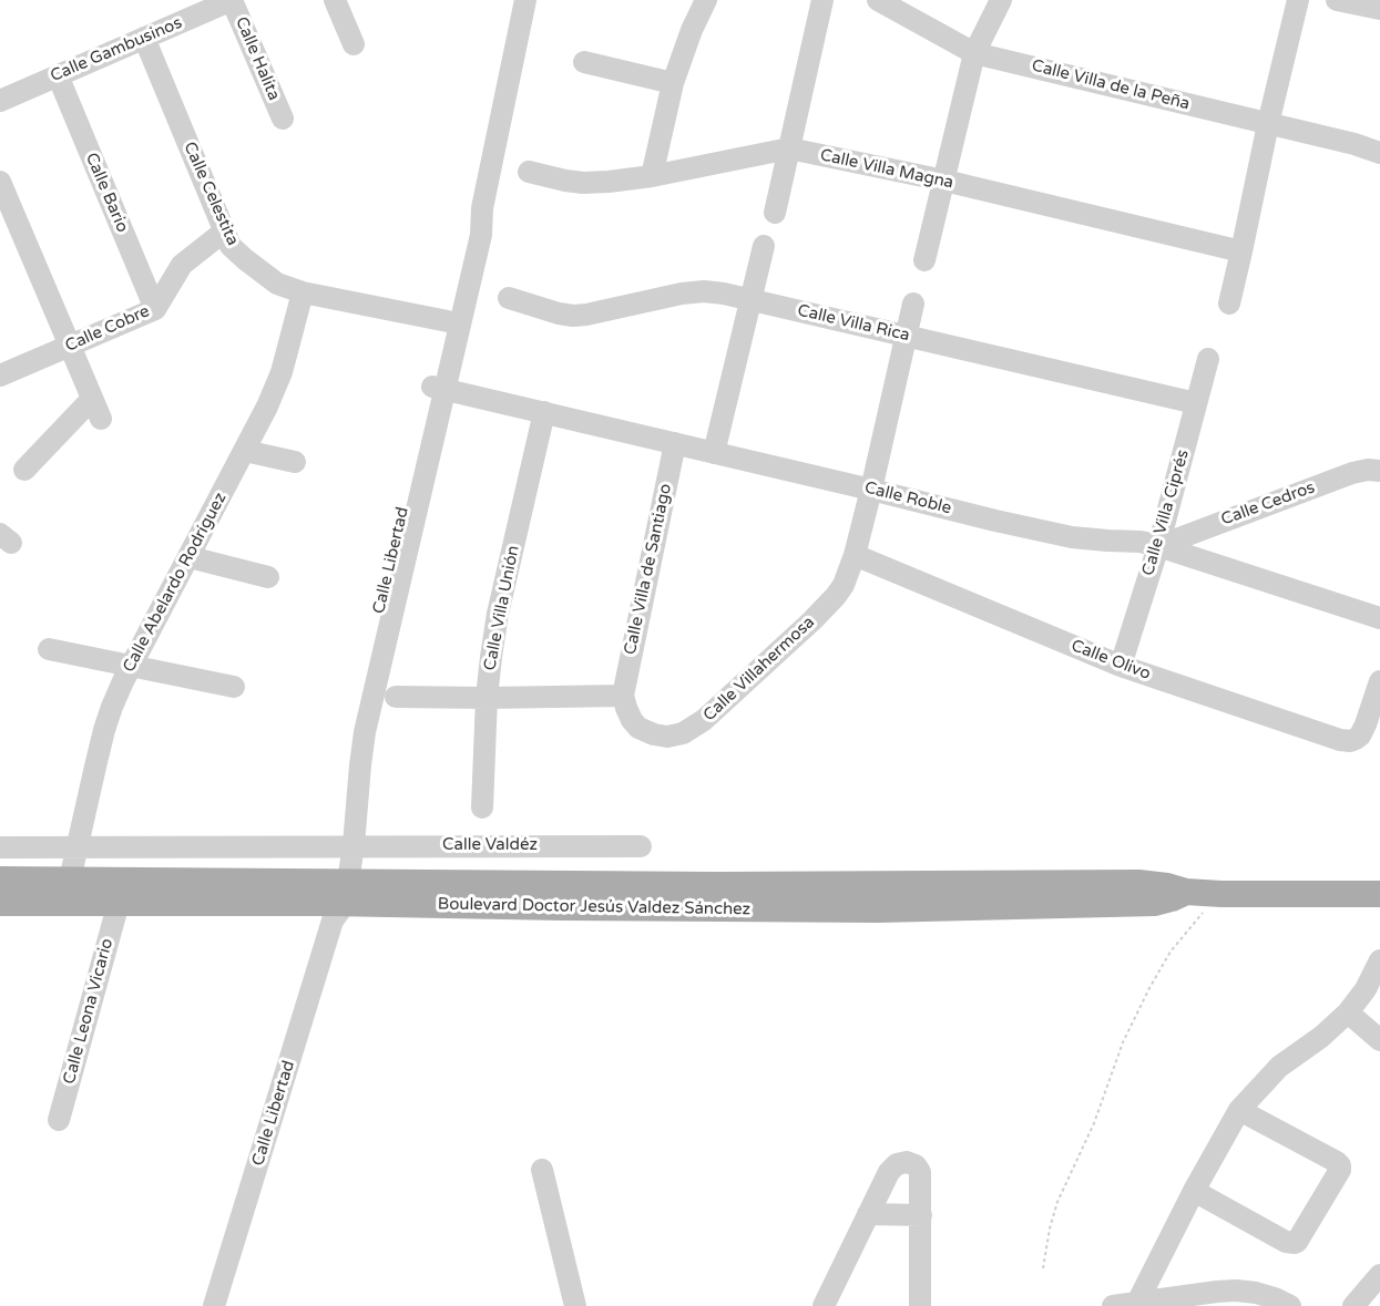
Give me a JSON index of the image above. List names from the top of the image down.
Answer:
{
  "streets": {
    "main road": ["Boulevard Doctor Jesús Valdez Sánchez"],
    "street": [
      "Calle Gambusinos",
      "Calle Halita",
      "Calle Villa de la Peña",
      "Calle Villa Magna",
      "Calle Bario",
      "Calle Celestita",
      "Calle Villa Rica",
      "Calle Cobre",
      "Calle Roble",
      "Calle Cedros",
      "Calle Villa Ciprés",
      "Calle Libertad",
      "Calle Villa de Santiago",
      "Calle Abelardo Rodríguez",
      "Calle Villa Unión",
      "Calle Olivo",
      "Calle Villahermosa",
      "Calle Valdéz",
      "Calle Leona Vicario"
    ]
  },
  "crossings": [
    ["Calle Gambusinos", "Calle Halita"],
    ["Calle Gambusinos", "Calle Bario"],
    ["Calle Gambusinos", "Calle Celestita"],
    ["Calle Bario", "Calle Cobre"],
    ["Calle Celestita", "Calle Cobre"],
    ["Calle Celestita", "Calle Libertad"],
    ["Calle Celestita", "Calle Abelardo Rodríguez"],
    ["Calle Villa Rica", "Calle Villa Ciprés"],
    ["Calle Villa Rica", "Calle Villahermosa"],
    ["Calle Roble", "Calle Cedros"],
    ["Calle Roble", "Calle Villa Ciprés"],
    ["Calle Roble", "Calle Libertad"],
    ["Calle Roble", "Calle Villa de Santiago"],
    ["Calle Roble", "Calle Villa Unión"],
    ["Calle Roble", "Calle Villahermosa"],
    ["Calle Cedros", "Calle Villa Ciprés"],
    ["Calle Villa Ciprés", "Calle Olivo"],
    ["Calle Libertad", "Calle Valdéz"],
    ["Calle Libertad", "Boulevard Doctor Jesús Valdez Sánchez"],
    ["Calle Villa de Santiago", "Calle Villahermosa"],
    ["Calle Abelardo Rodríguez", "Calle Valdéz"],
    ["Calle Abelardo Rodríguez", "Boulevard Doctor Jesús Valdez Sánchez"],
    ["Calle Olivo", "Calle Villahermosa"],
    ["Boulevard Doctor Jesús Valdez Sánchez", "Calle Leona Vicario"]
  ]
}
